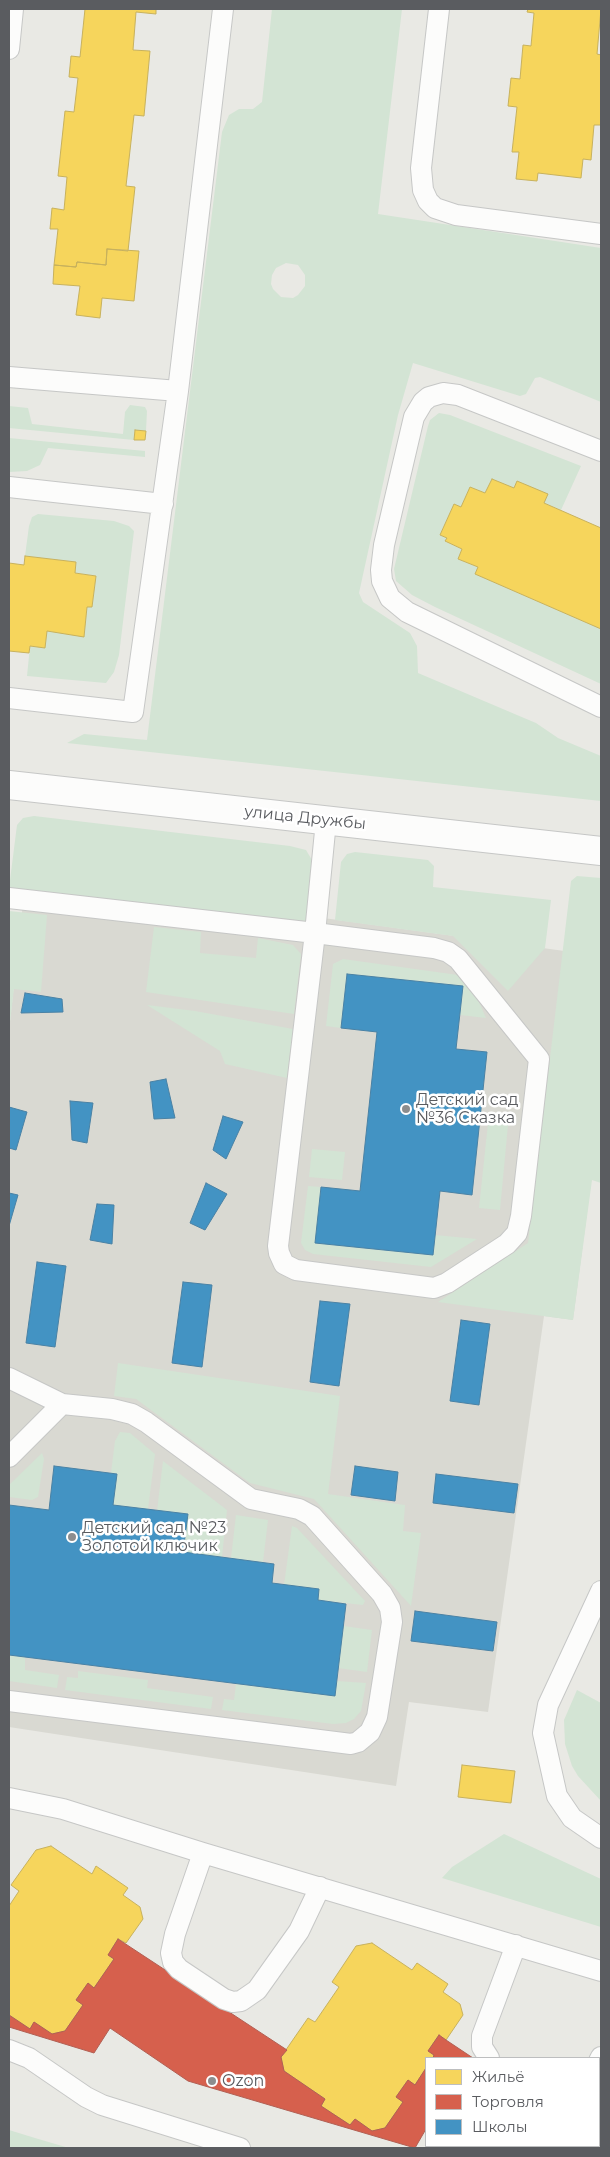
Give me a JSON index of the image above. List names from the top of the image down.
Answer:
{
  "streets": {
    "street": ["улица Дружбы"]
  },
  "places": ["Детский сад №36 Сказка", "Детский сад №23 Золотой ключик", "Ozon"],
  "legend": ["Жильё", "Торговля", "Школы"]
}
